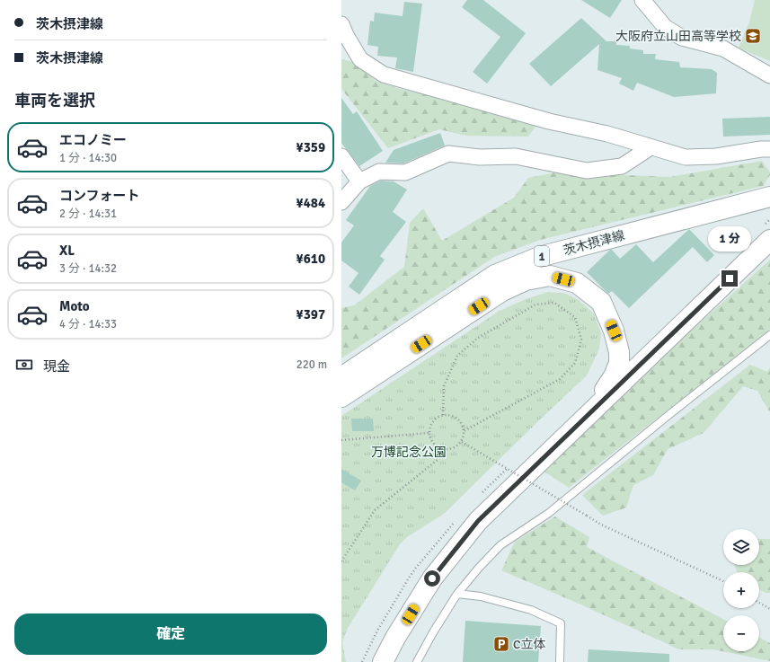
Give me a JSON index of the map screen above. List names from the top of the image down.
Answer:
{
  "streets": {
    "main road": ["茨木摂津線", "1"]
  },
  "parks": ["万博記念公園"],
  "places": {
    "school or university": ["大阪府立山田高等学校"],
    "parking": ["C立体"]
  },
  "page": {
    "banner": ["茨木摂津線", "茨木摂津線"],
    "heading": "車両を選択",
    "list": [
      {
        "name": "エコノミー",
        "note": "1 分 · 14:30",
        "value": "¥359"
      },
      {
        "name": "コンフォート",
        "note": "2 分 · 14:31",
        "value": "¥484"
      },
      {
        "name": "XL",
        "note": "3 分 · 14:32",
        "value": "¥610"
      },
      {
        "name": "Moto",
        "note": "4 分 · 14:33",
        "value": "¥397"
      }
    ],
    "bubble": "1 分",
    "pay": ["現金", "220 m"],
    "map_buttons": ["+", "−"],
    "buttons": "確定"
  }
}
